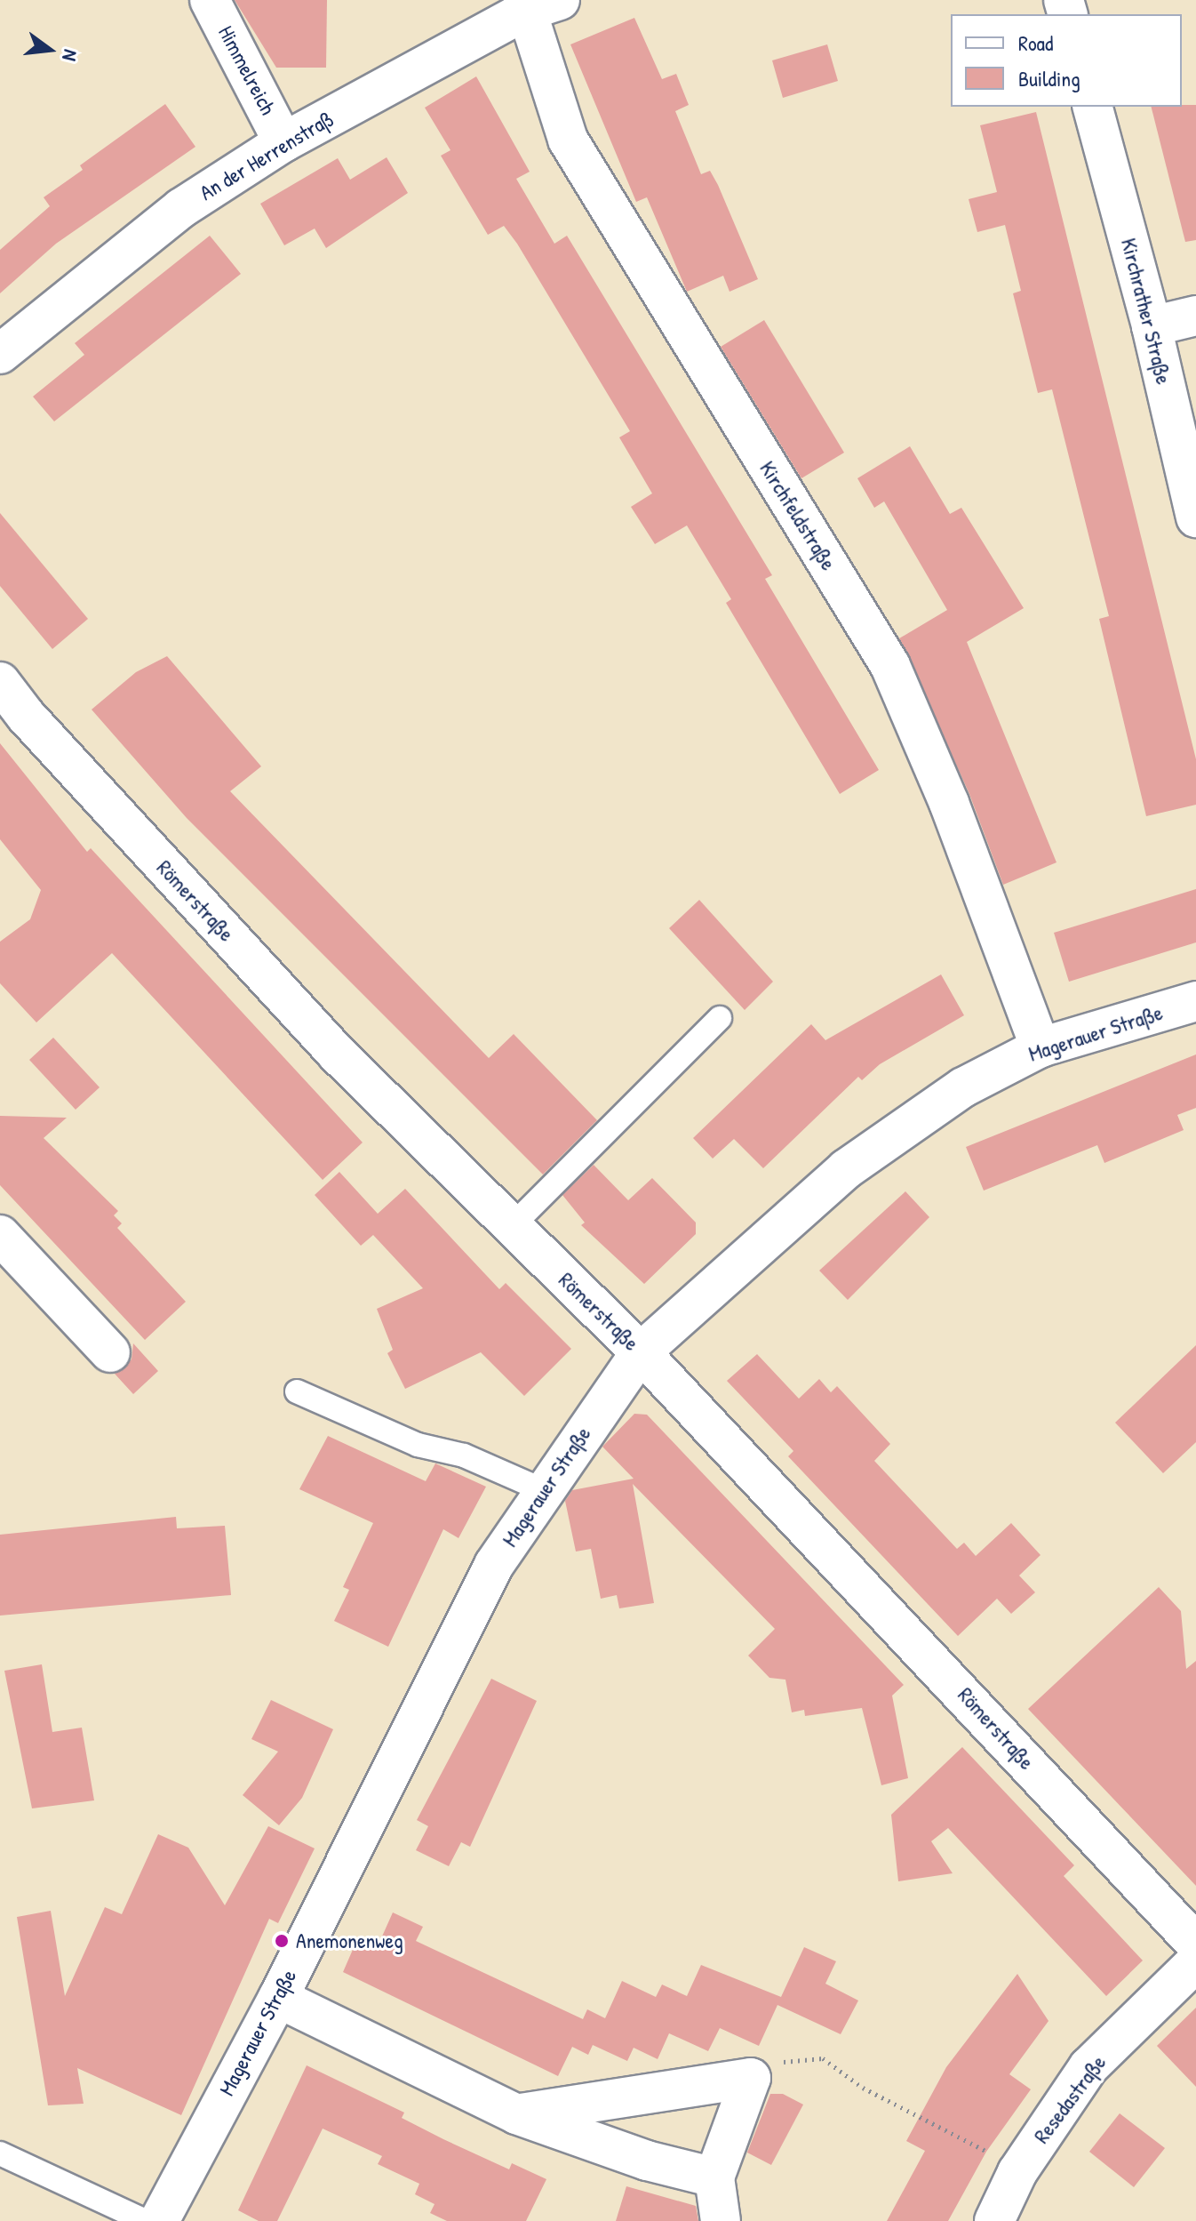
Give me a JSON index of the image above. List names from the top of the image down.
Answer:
{
  "streets": {
    "street": [
      "Himmelreich",
      "An der Herrenstraß",
      "Kirchrather Straße",
      "Kirchfeldstraße",
      "Römerstraße",
      "Magerauer Straße",
      "Resedastraße"
    ]
  },
  "crossings": [
    ["Himmelreich", "An der Herrenstraß"],
    ["An der Herrenstraß", "Kirchfeldstraße"],
    ["Kirchfeldstraße", "Magerauer Straße"],
    ["Römerstraße", "Magerauer Straße"]
  ],
  "places": ["Anemonenweg"],
  "legend": ["Road", "Building"],
  "north": "right"
}
